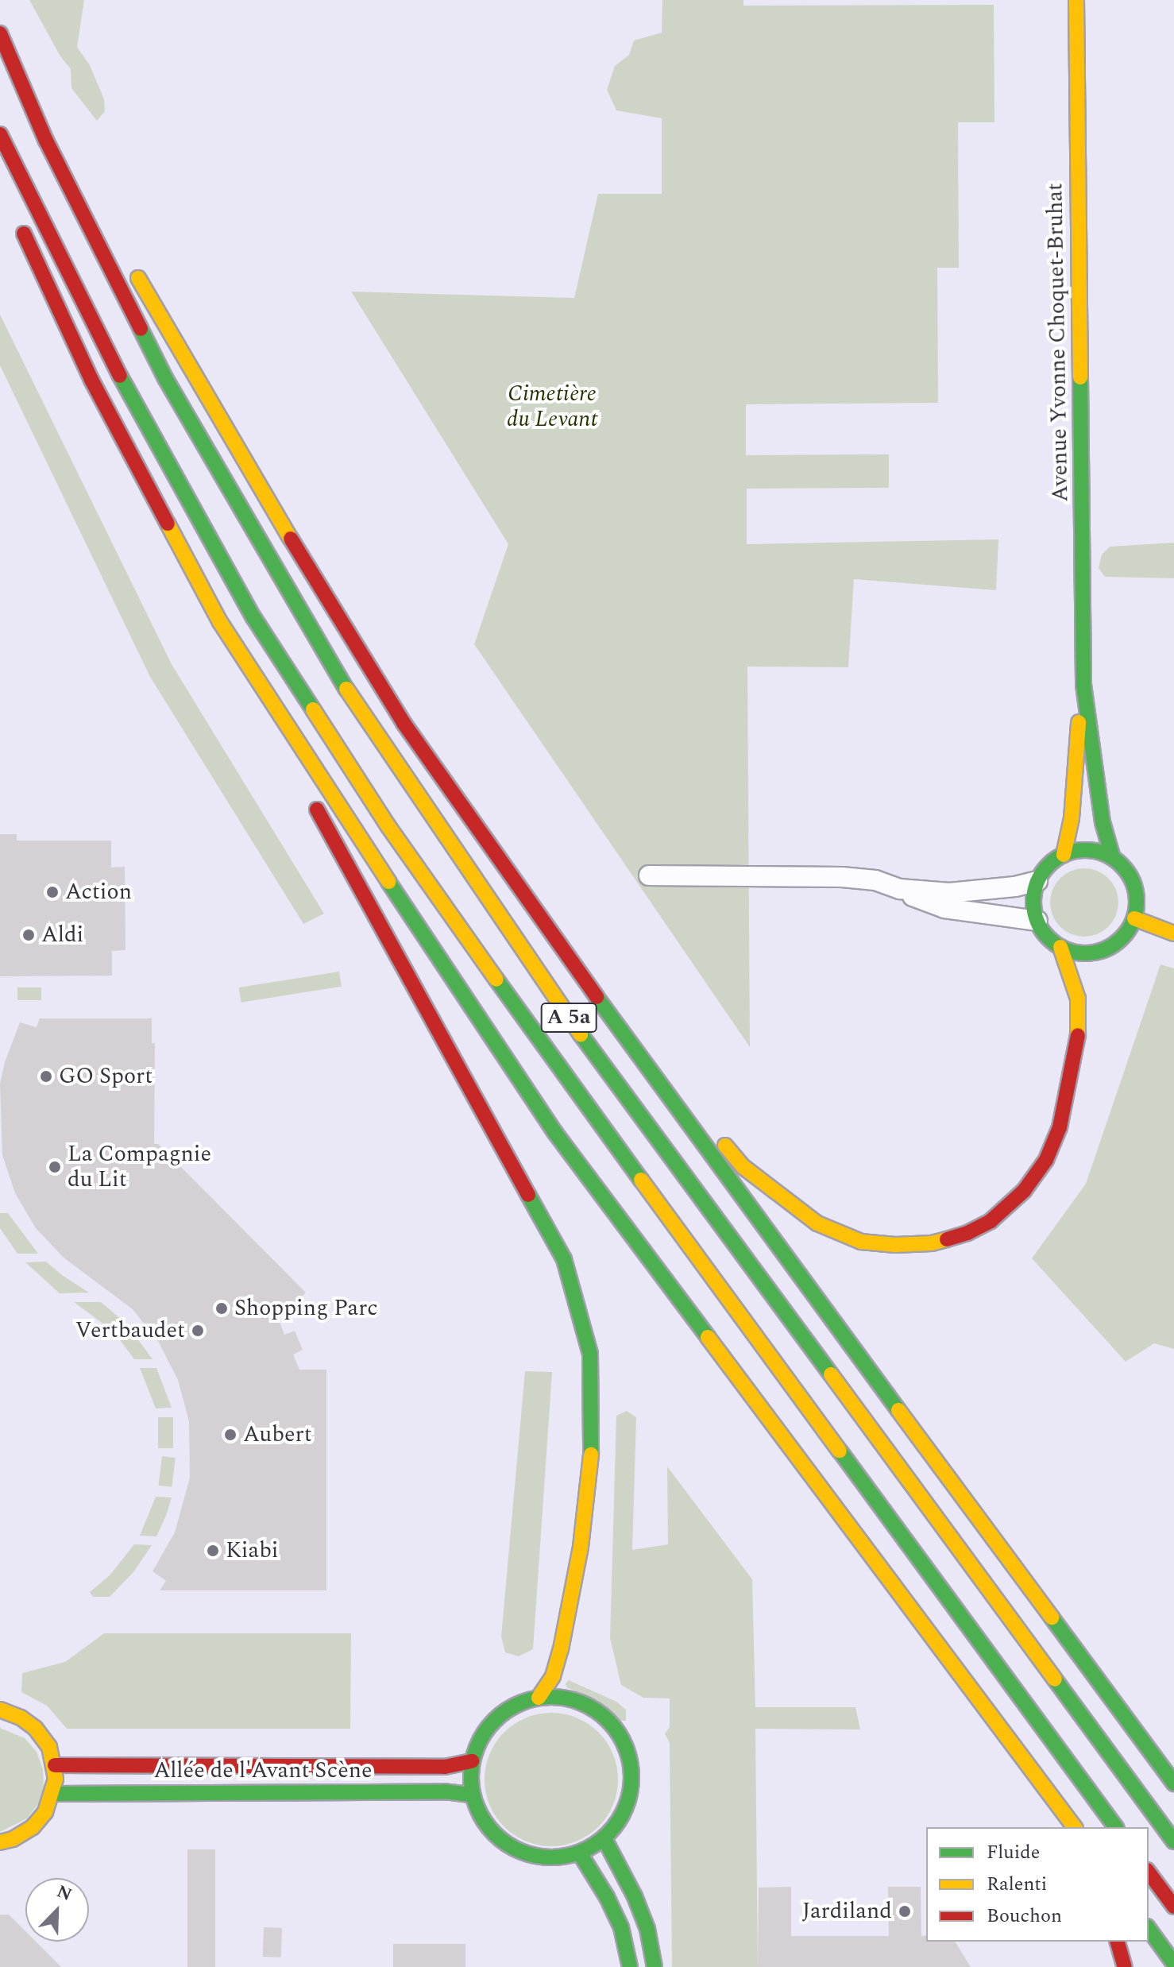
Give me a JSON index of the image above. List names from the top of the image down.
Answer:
{
  "streets": {
    "main road": ["Avenue Yvonne Choquet-Bruhat", "A 5a", "Allée de l'Avant Scène"]
  },
  "parks": ["Cimetière du Levant"],
  "places": [
    "Action",
    "Aldi",
    "GO Sport",
    "La Compagnie du Lit",
    "Shopping Parc",
    "Vertbaudet",
    "Aubert",
    "Kiabi",
    "Jardiland"
  ],
  "legend": ["Fluide", "Ralenti", "Bouchon"],
  "north": "top right"
}
